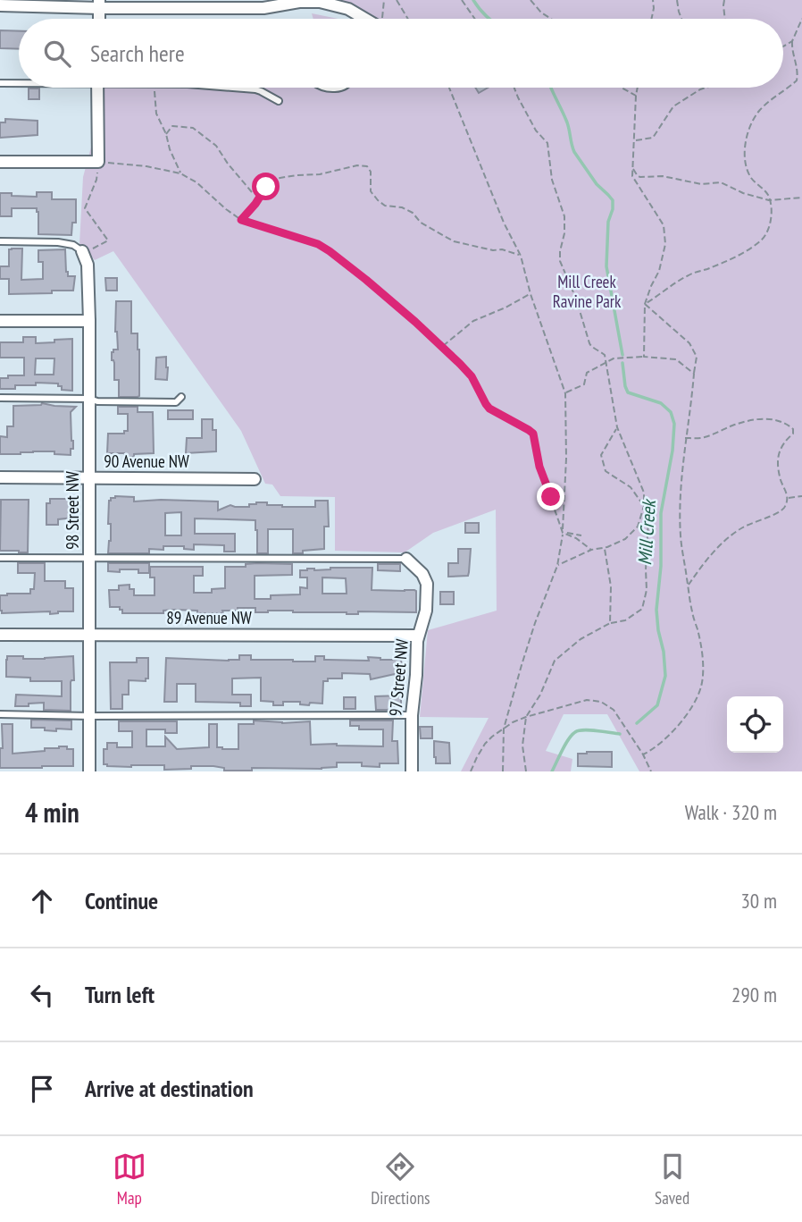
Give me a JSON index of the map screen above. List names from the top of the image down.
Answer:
{
  "streets": {
    "street": [
      "90 Avenue NW",
      "98 Street NW",
      "89 Avenue NW",
      "97 Street NW"
    ]
  },
  "crossings": [
    ["90 Avenue NW", "98 Street NW"],
    ["98 Street NW", "89 Avenue NW"],
    ["89 Avenue NW", "97 Street NW"]
  ],
  "water": ["Mill Creek"],
  "parks": ["Mill Creek Ravine Park"],
  "page": {
    "search": "Search here",
    "heading": ["4 min", "Walk · 320 m"],
    "list": [
      ["Continue", "30 m"],
      ["Turn left", "290 m"],
      "Arrive at destination"
    ],
    "nav": ["Map", "Directions", "Saved"]
  }
}
